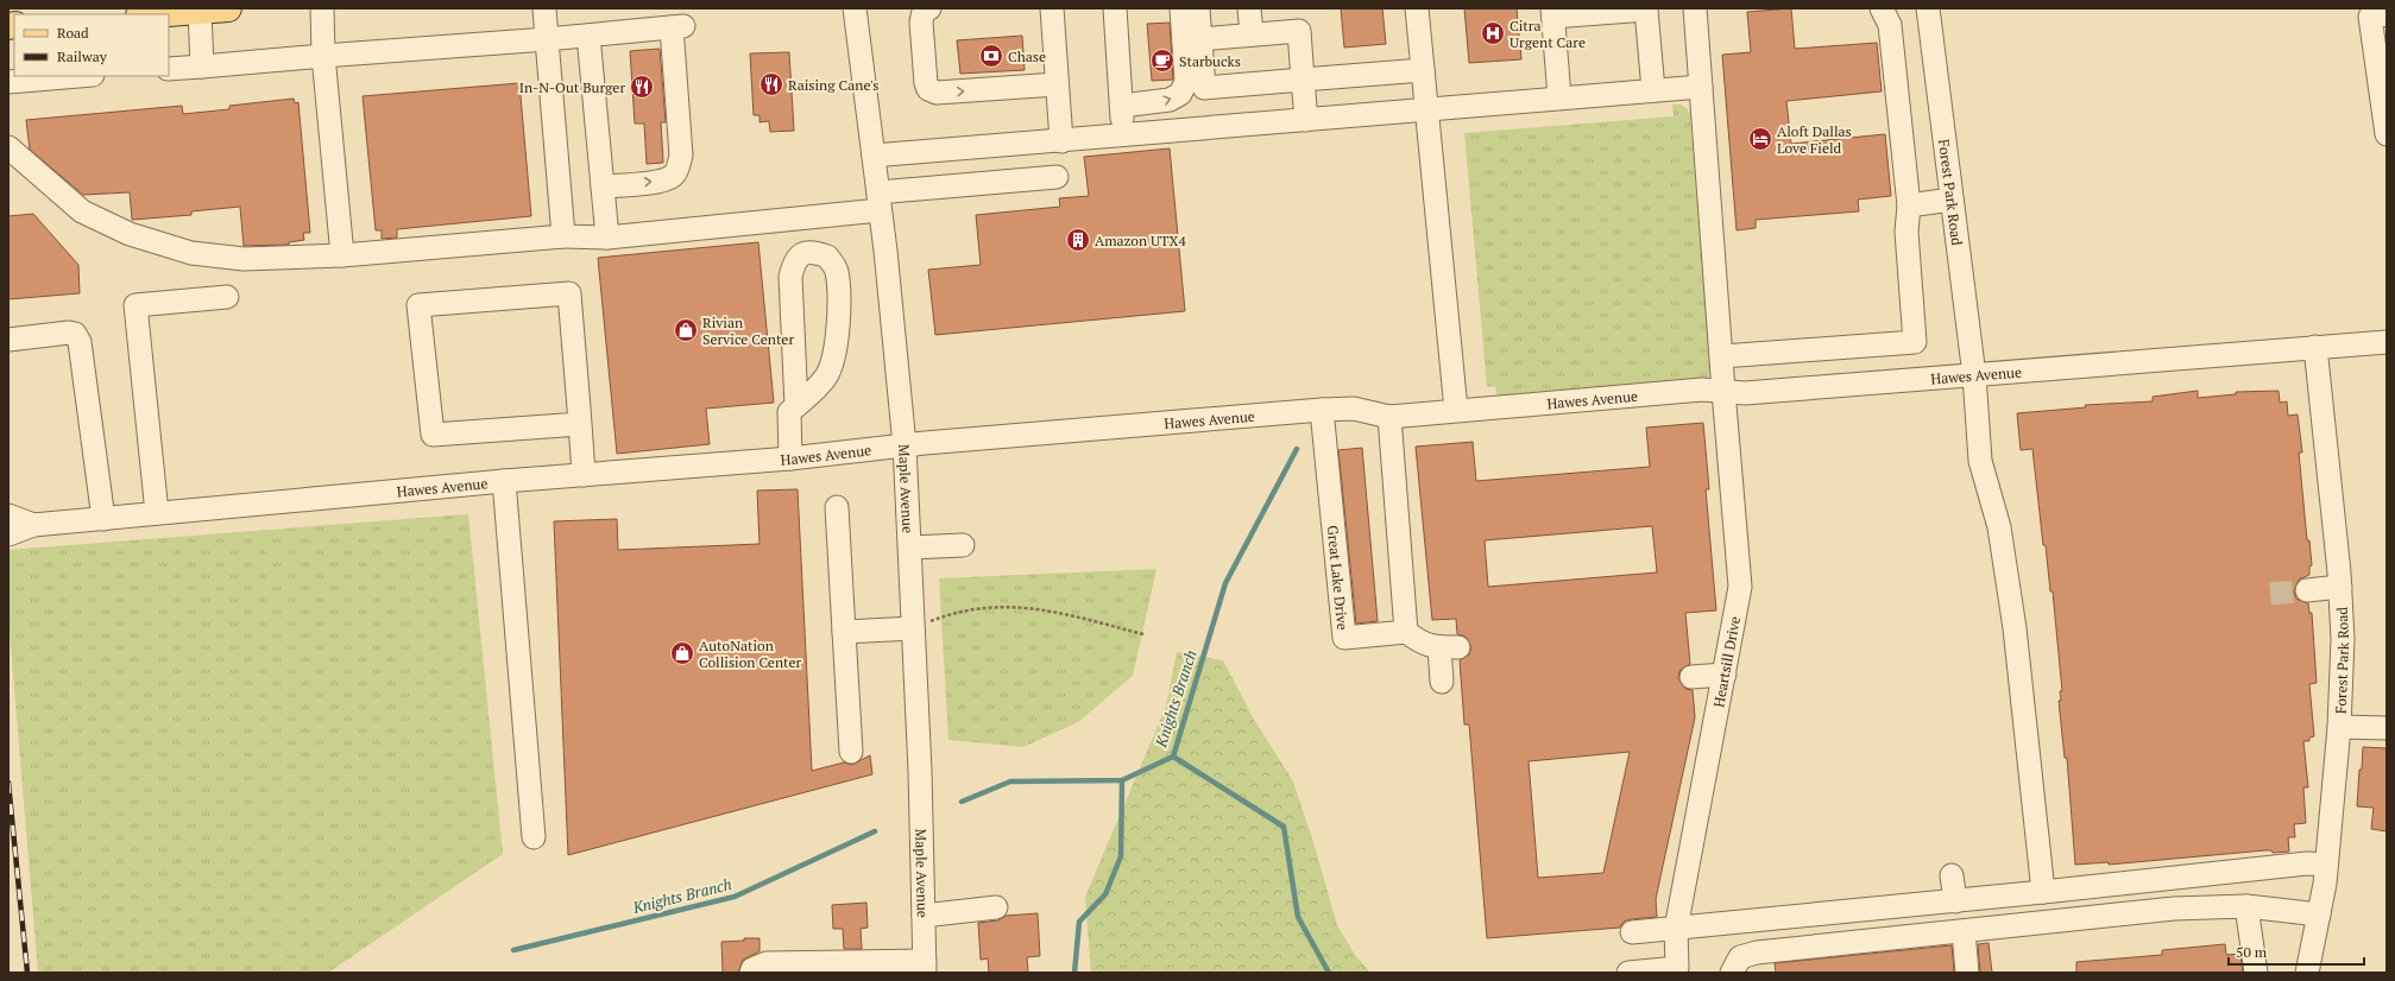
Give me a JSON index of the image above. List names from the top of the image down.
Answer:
{
  "streets": {
    "street": [
      "Forest Park Road",
      "Hawes Avenue",
      "Maple Avenue",
      "Great Lake Drive",
      "Heartsill Drive"
    ]
  },
  "crossings": [
    ["Forest Park Road", "Hawes Avenue"],
    ["Hawes Avenue", "Maple Avenue"],
    ["Hawes Avenue", "Great Lake Drive"],
    ["Hawes Avenue", "Heartsill Drive"]
  ],
  "water": ["Knights Branch"],
  "places": {
    "hospital": ["Citra Urgent Care"],
    "bank": ["Chase"],
    "cafe": ["Starbucks"],
    "restaurant": ["Raising Cane's", "In-N-Out Burger"],
    "hotel": ["Aloft Dallas Love Field"],
    "building": ["Amazon UTX4"],
    "shop": ["Rivian Service Center", "AutoNation Collision Center"]
  },
  "legend": ["Road", "Railway"],
  "scale_bar": "50 m"
}
